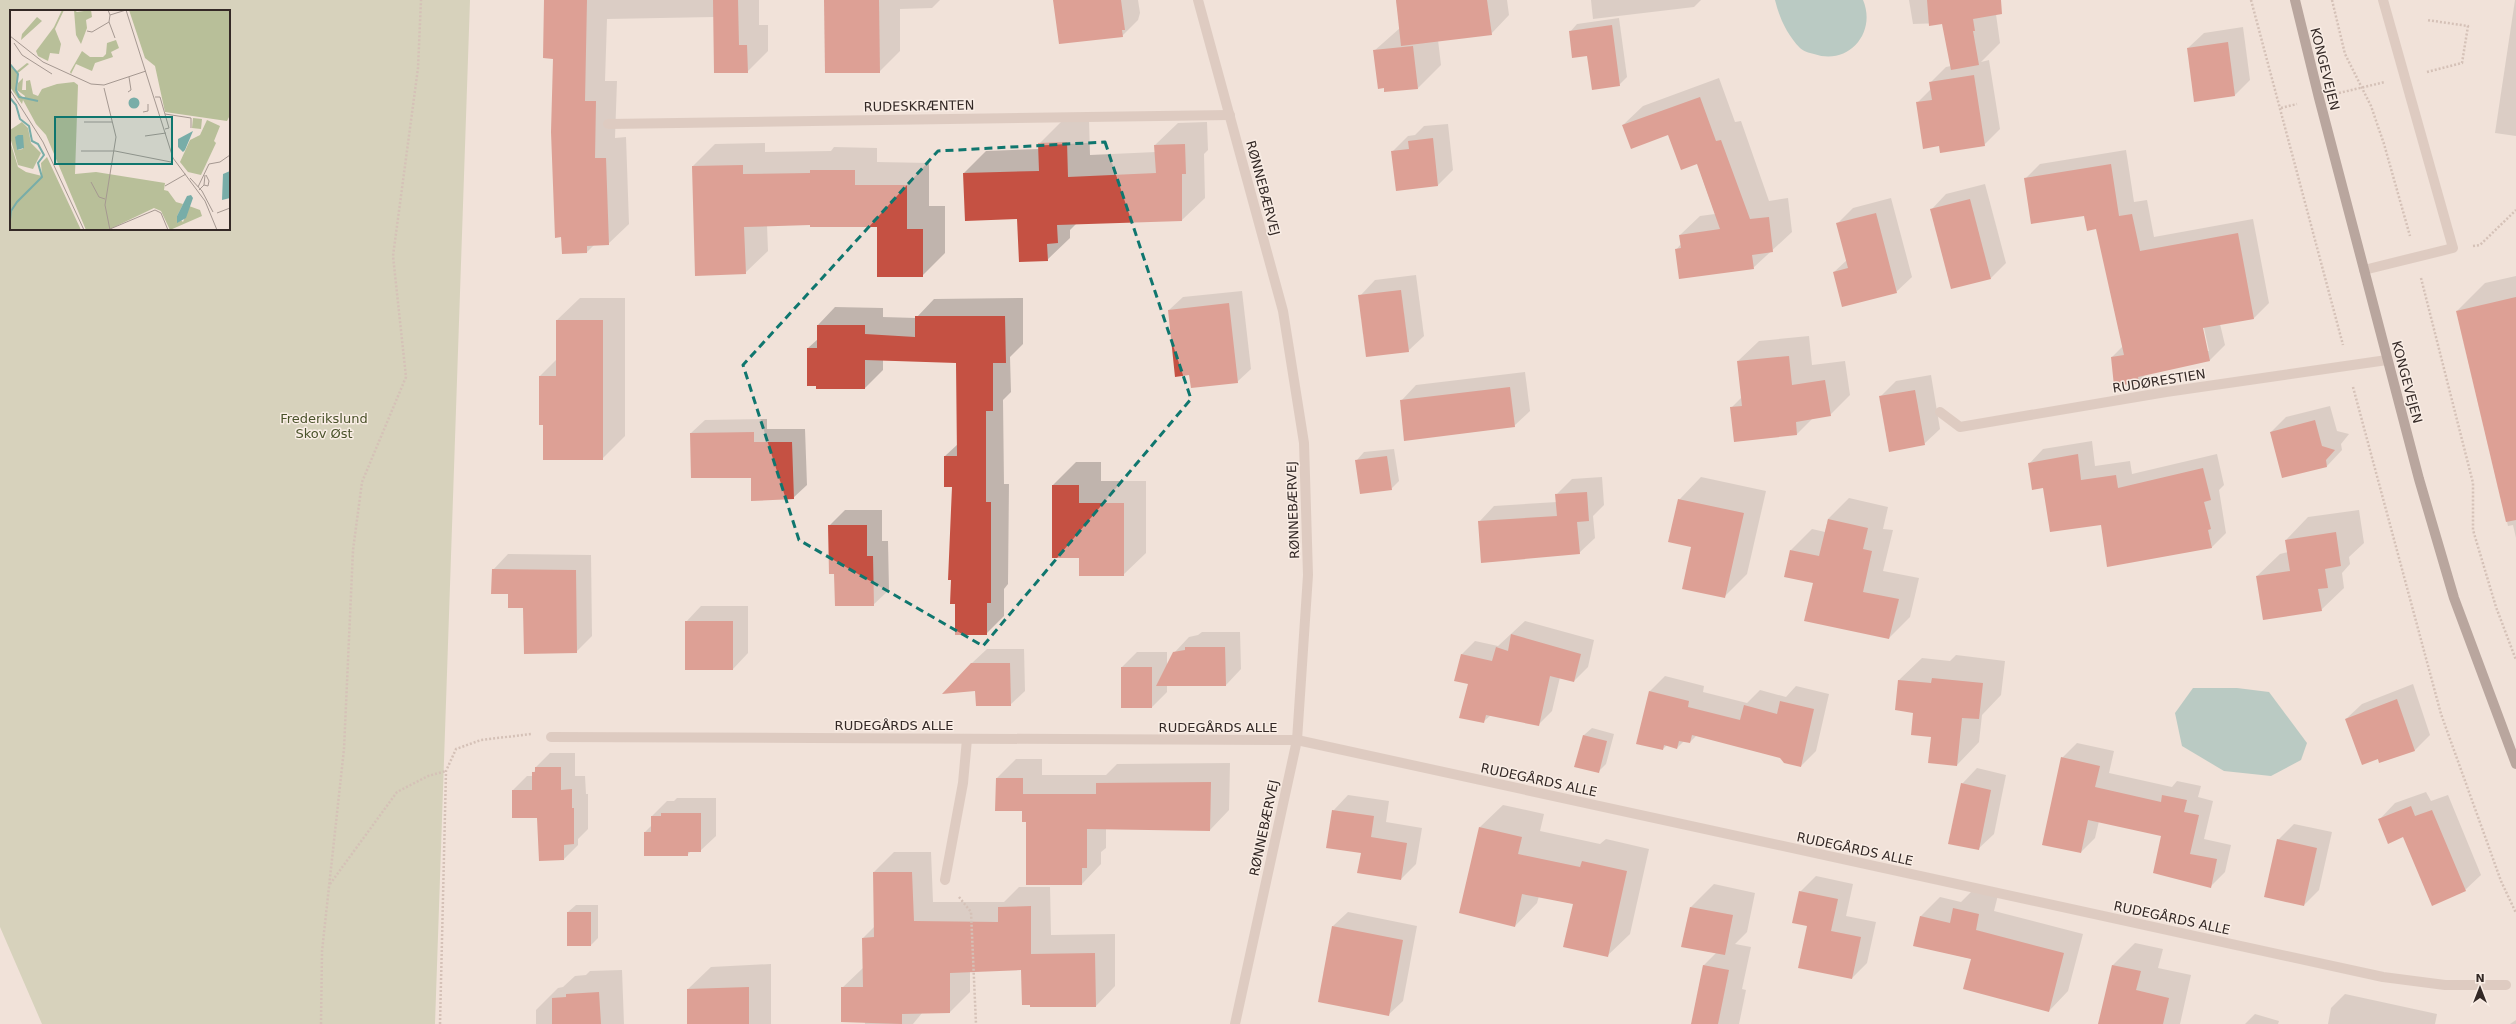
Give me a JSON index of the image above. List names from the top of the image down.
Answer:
{
  "streets": {
    "main road": ["KONGEVEJEN"],
    "street": [
      "RUDESKRÆNTEN",
      "RØNNEBÆRVEJ",
      "RUDØRESTIEN",
      "RUDEGÅRDS ALLE"
    ]
  },
  "crossings": [
    ["KONGEVEJEN", "RUDØRESTIEN"],
    ["RUDESKRÆNTEN", "RØNNEBÆRVEJ"],
    ["RØNNEBÆRVEJ", "RUDEGÅRDS ALLE"]
  ],
  "parks": ["Frederikslund Skov Øst"],
  "north": "top"
}
